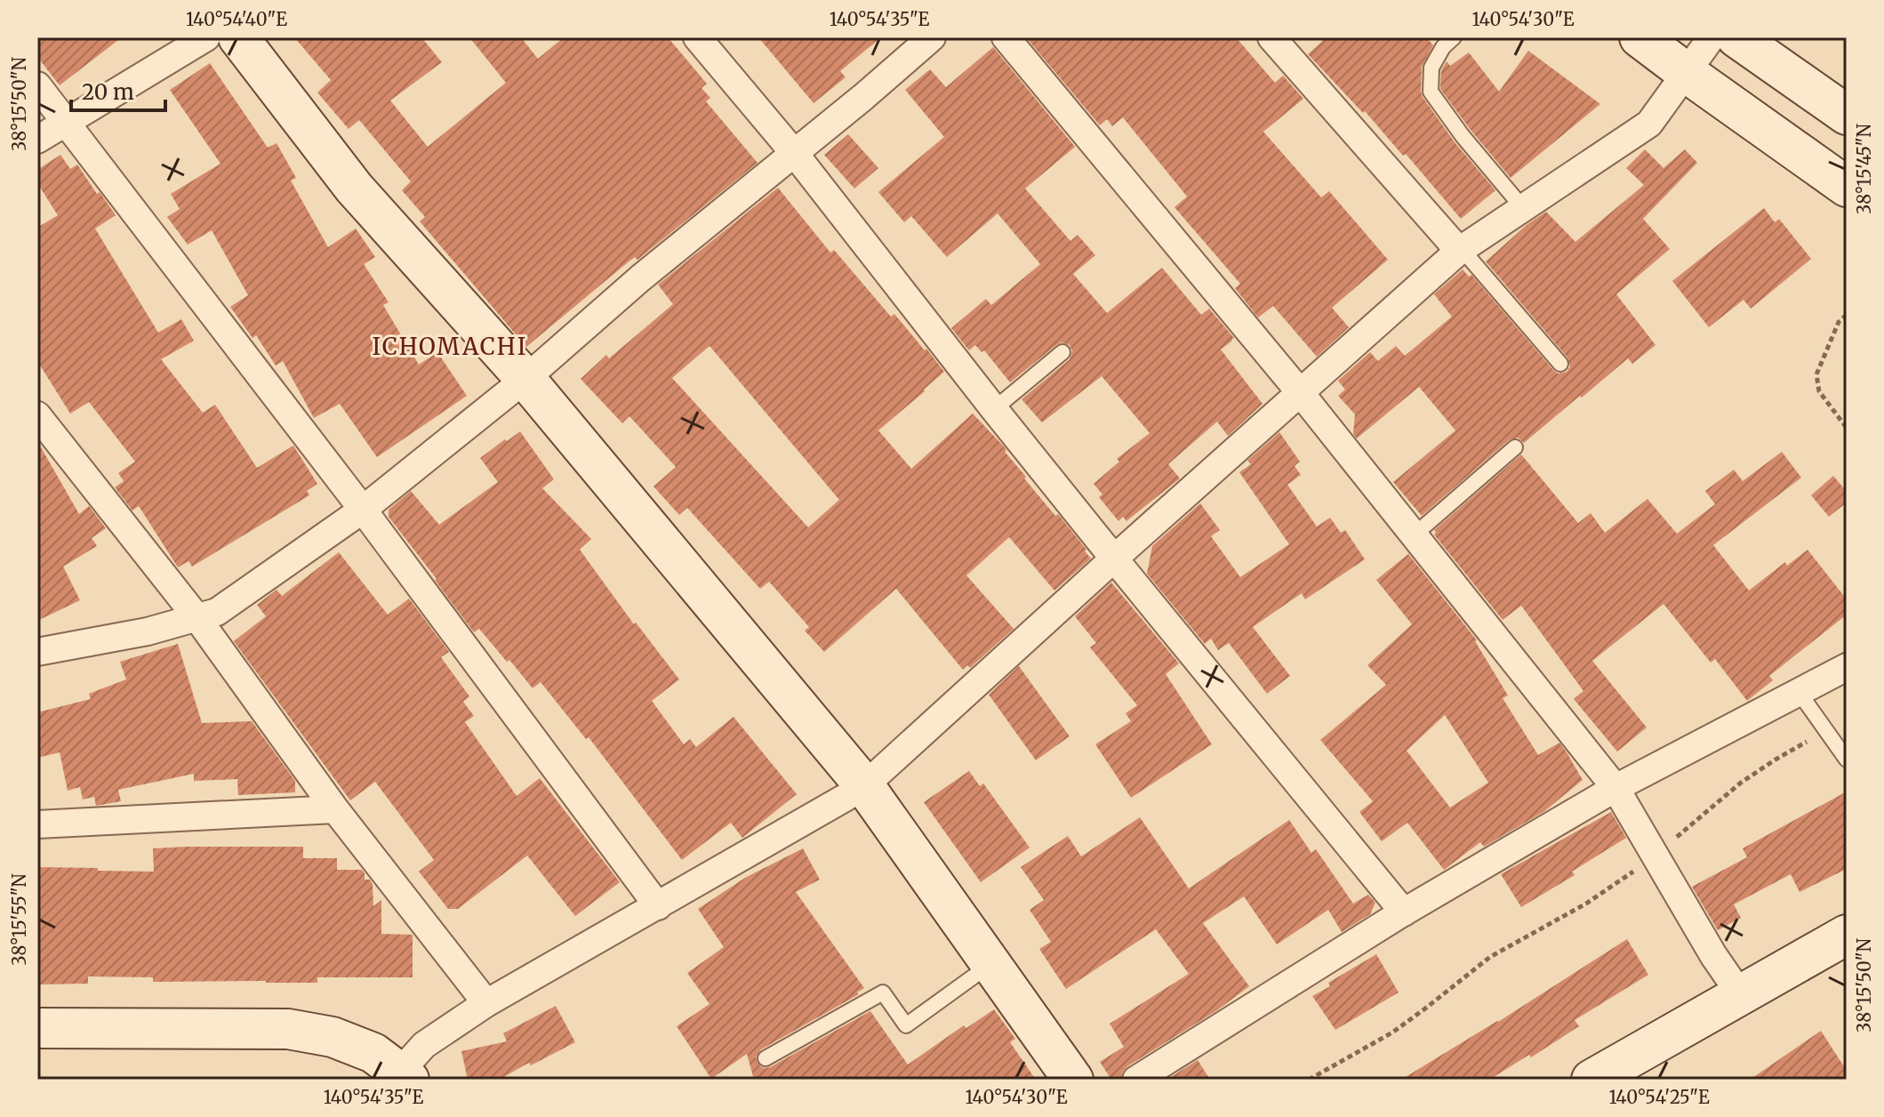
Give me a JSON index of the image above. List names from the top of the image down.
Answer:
{
  "districts": ["ICHOMACHI"],
  "scale_bar": "20 m",
  "coordinates": [
    "140°54'40\"E",
    "140°54'35\"E",
    "140°54'30\"E",
    "38°15'50\"N",
    "38°15'45\"N",
    "38°15'55\"N",
    "140°54'25\"E"
  ]
}
